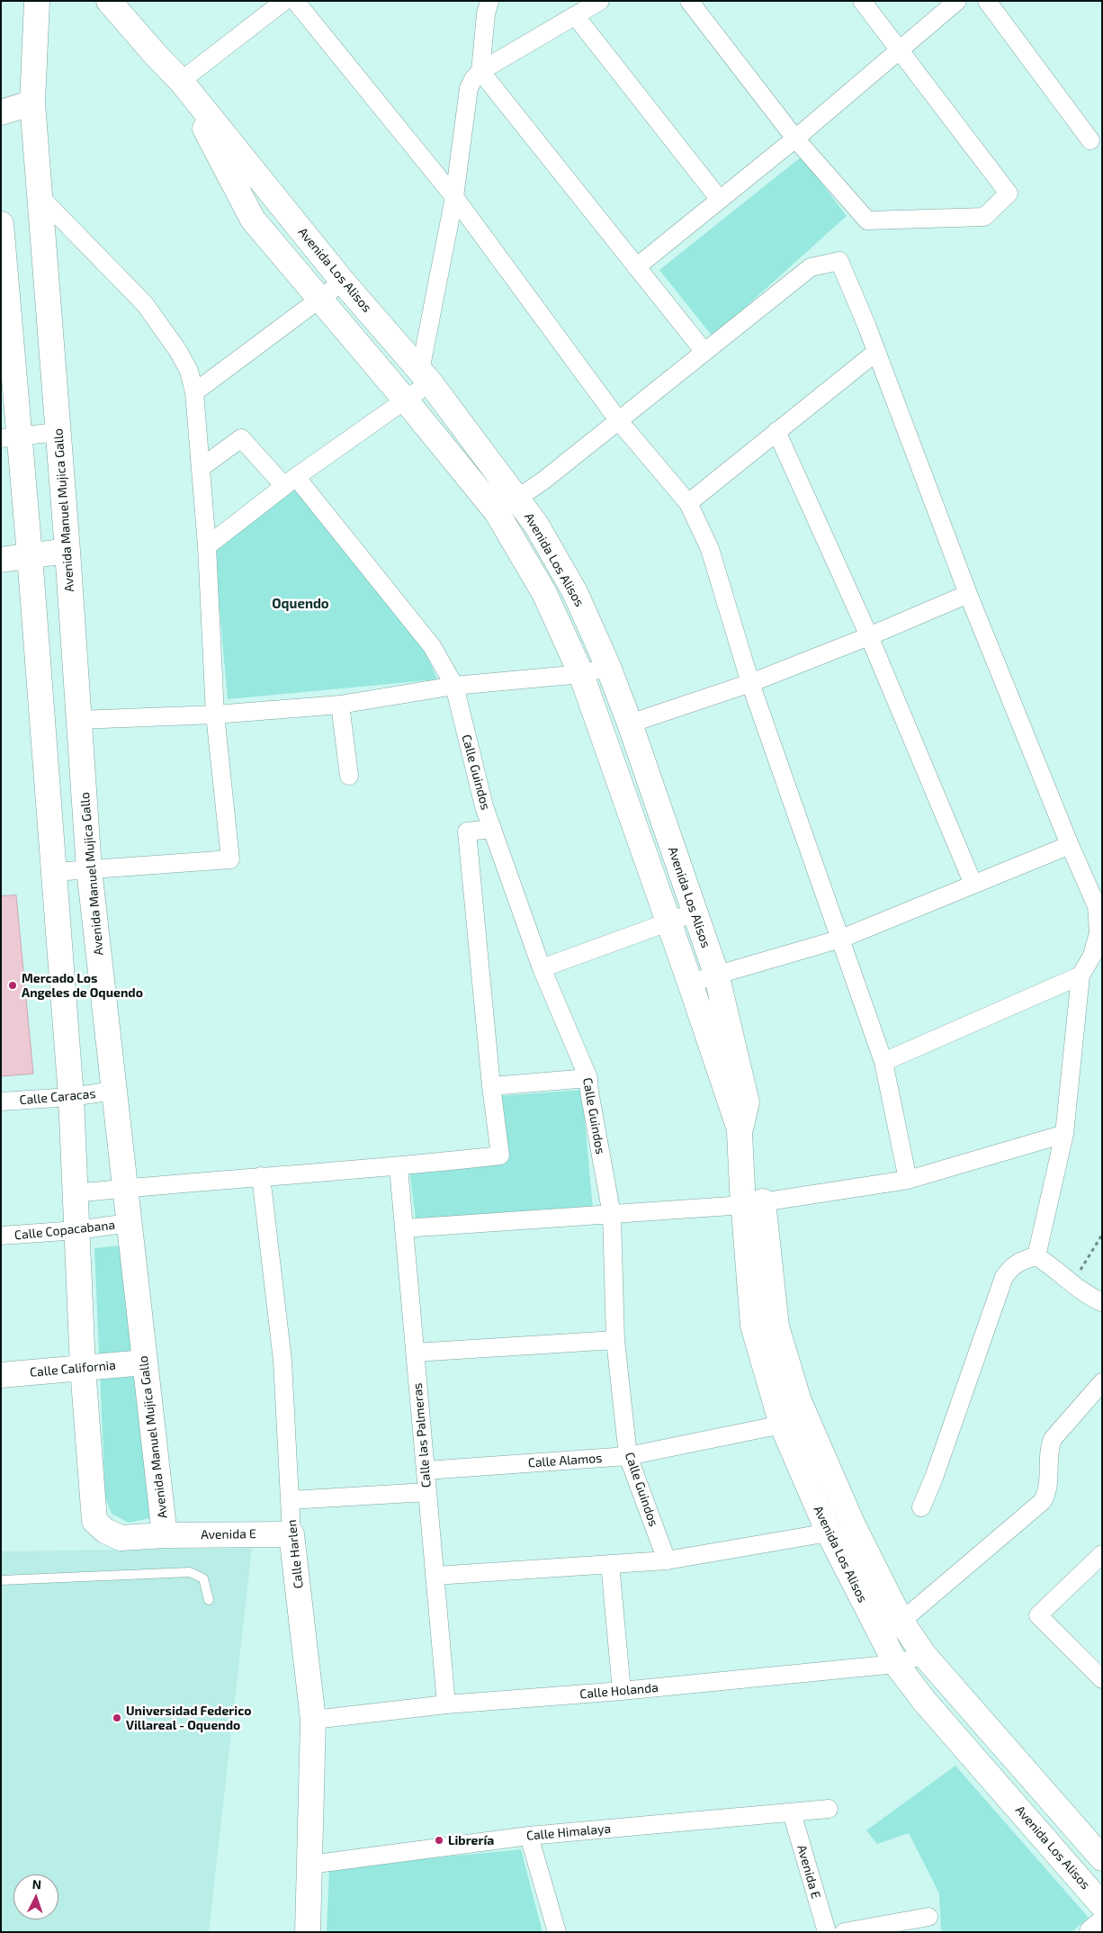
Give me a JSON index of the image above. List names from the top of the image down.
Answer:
{
  "streets": {
    "street": [
      "Avenida Los Alisos",
      "Avenida Manuel Mujica Gallo",
      "Calle Guindos",
      "Calle Caracas",
      "Calle Copacabana",
      "Calle California",
      "Calle las Palmeras",
      "Calle Alamos",
      "Avenida E",
      "Calle Harlen",
      "Calle Holanda",
      "Calle Himalaya"
    ]
  },
  "crossings": [
    ["Avenida Los Alisos", "Calle Alamos"],
    ["Avenida Los Alisos", "Calle Holanda"],
    ["Avenida Manuel Mujica Gallo", "Calle Caracas"],
    ["Avenida Manuel Mujica Gallo", "Calle Copacabana"],
    ["Avenida Manuel Mujica Gallo", "Calle California"],
    ["Avenida Manuel Mujica Gallo", "Avenida E"],
    ["Calle Guindos", "Calle Alamos"],
    ["Calle las Palmeras", "Calle Alamos"],
    ["Calle las Palmeras", "Calle Holanda"],
    ["Avenida E", "Calle Harlen"],
    ["Avenida E", "Calle Himalaya"],
    ["Calle Harlen", "Calle Holanda"],
    ["Calle Harlen", "Calle Himalaya"]
  ],
  "districts": ["Oquendo"],
  "places": ["Mercado Los Angeles de Oquendo", "Universidad Federico Villareal - Oquendo", "Librería"],
  "north": "top"
}
